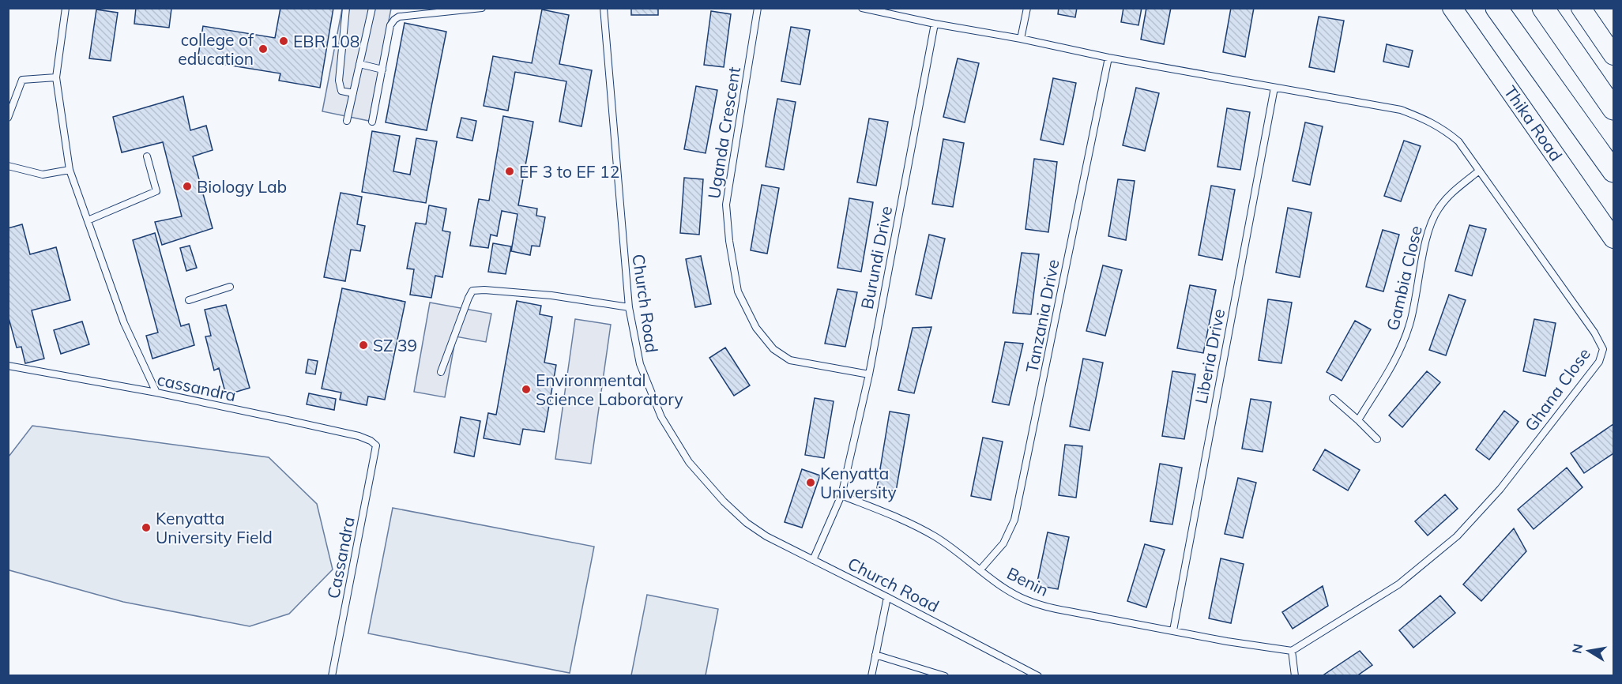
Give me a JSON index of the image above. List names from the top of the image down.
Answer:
{
  "streets": {
    "main road": ["Thika Road"],
    "lane": [
      "Uganda Crescent",
      "Burundi Drive",
      "Gambia Close",
      "Church Road",
      "Tanzania Drive",
      "Liberia Drive",
      "cassandra",
      "Ghana Close",
      "Cassandra",
      "Benin"
    ]
  },
  "crossings": [
    ["Uganda Crescent", "Burundi Drive"],
    ["Burundi Drive", "Ghana Close"],
    ["Burundi Drive", "Benin"],
    ["Gambia Close", "Ghana Close"],
    ["Tanzania Drive", "Ghana Close"],
    ["Tanzania Drive", "Benin"],
    ["Liberia Drive", "Ghana Close"],
    ["Liberia Drive", "Benin"],
    ["cassandra", "Cassandra"],
    ["Ghana Close", "Benin"]
  ],
  "places": [
    "EBR 108",
    "college of education",
    "EF 3 to EF 12",
    "Biology Lab",
    "SZ 39",
    "Environmental Science Laboratory",
    "Kenyatta University",
    "Kenyatta University Field"
  ],
  "north": "left"
}
